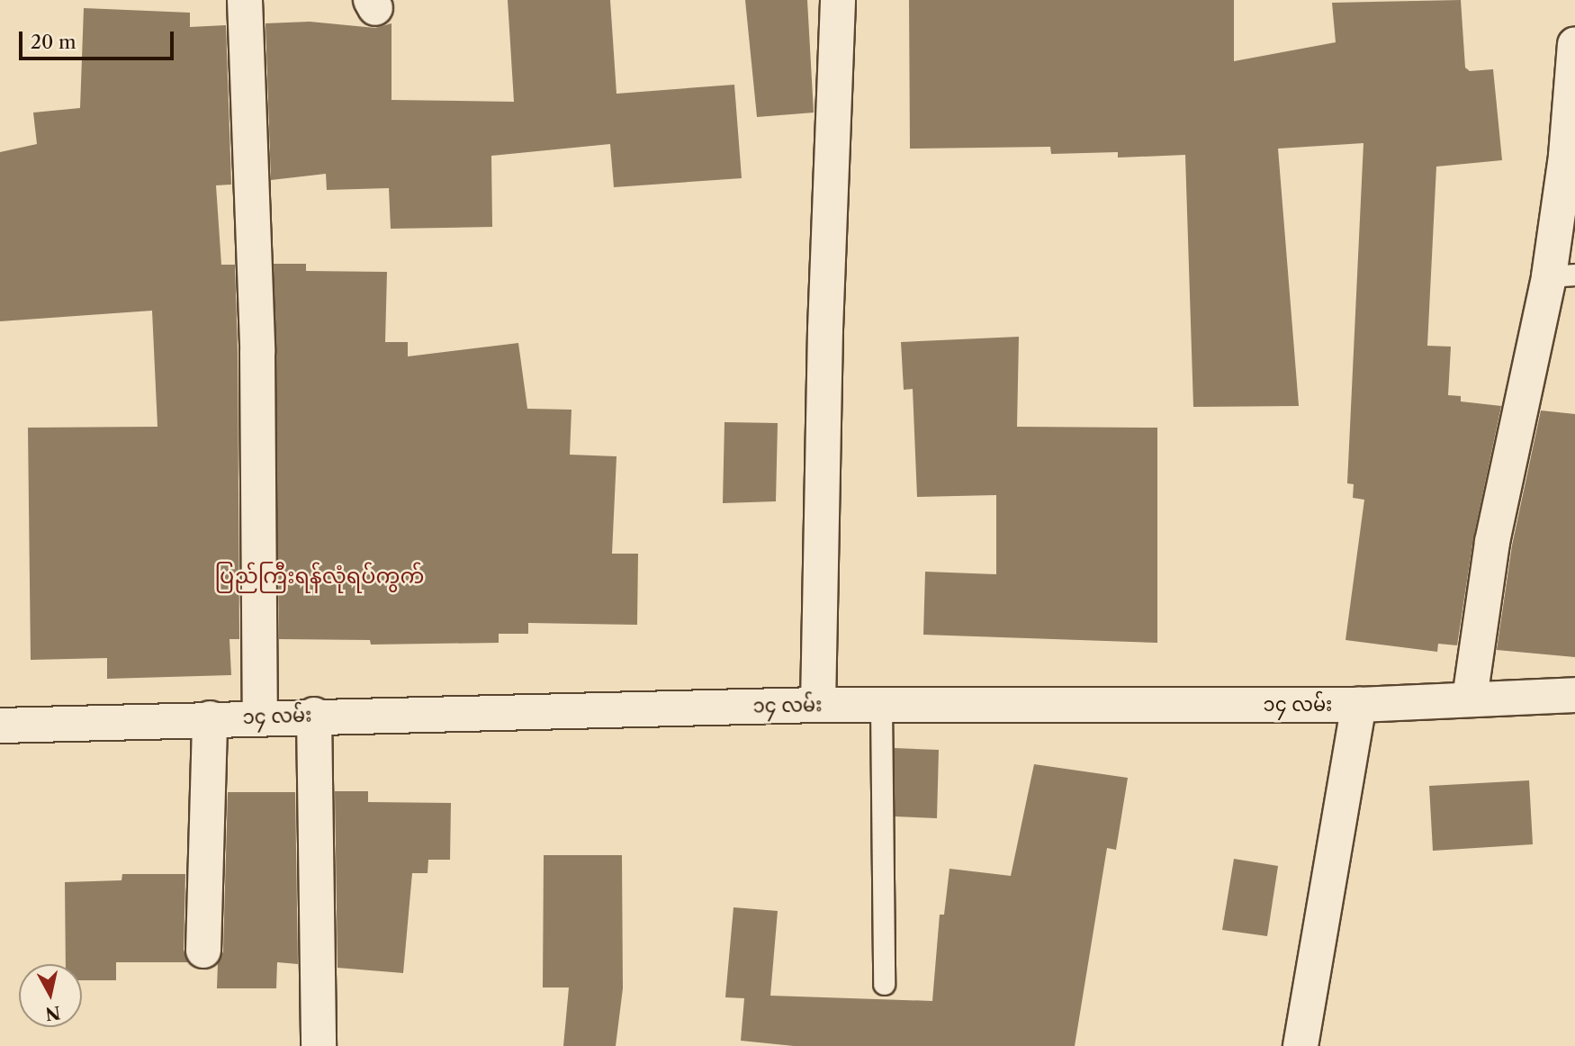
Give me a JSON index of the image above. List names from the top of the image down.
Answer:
{
  "streets": {
    "street": ["၁၄ လမ်း"]
  },
  "districts": ["ပြည်ကြီးရန်လုံရပ်ကွက်"],
  "scale_bar": "20 m",
  "north": "bottom"
}
